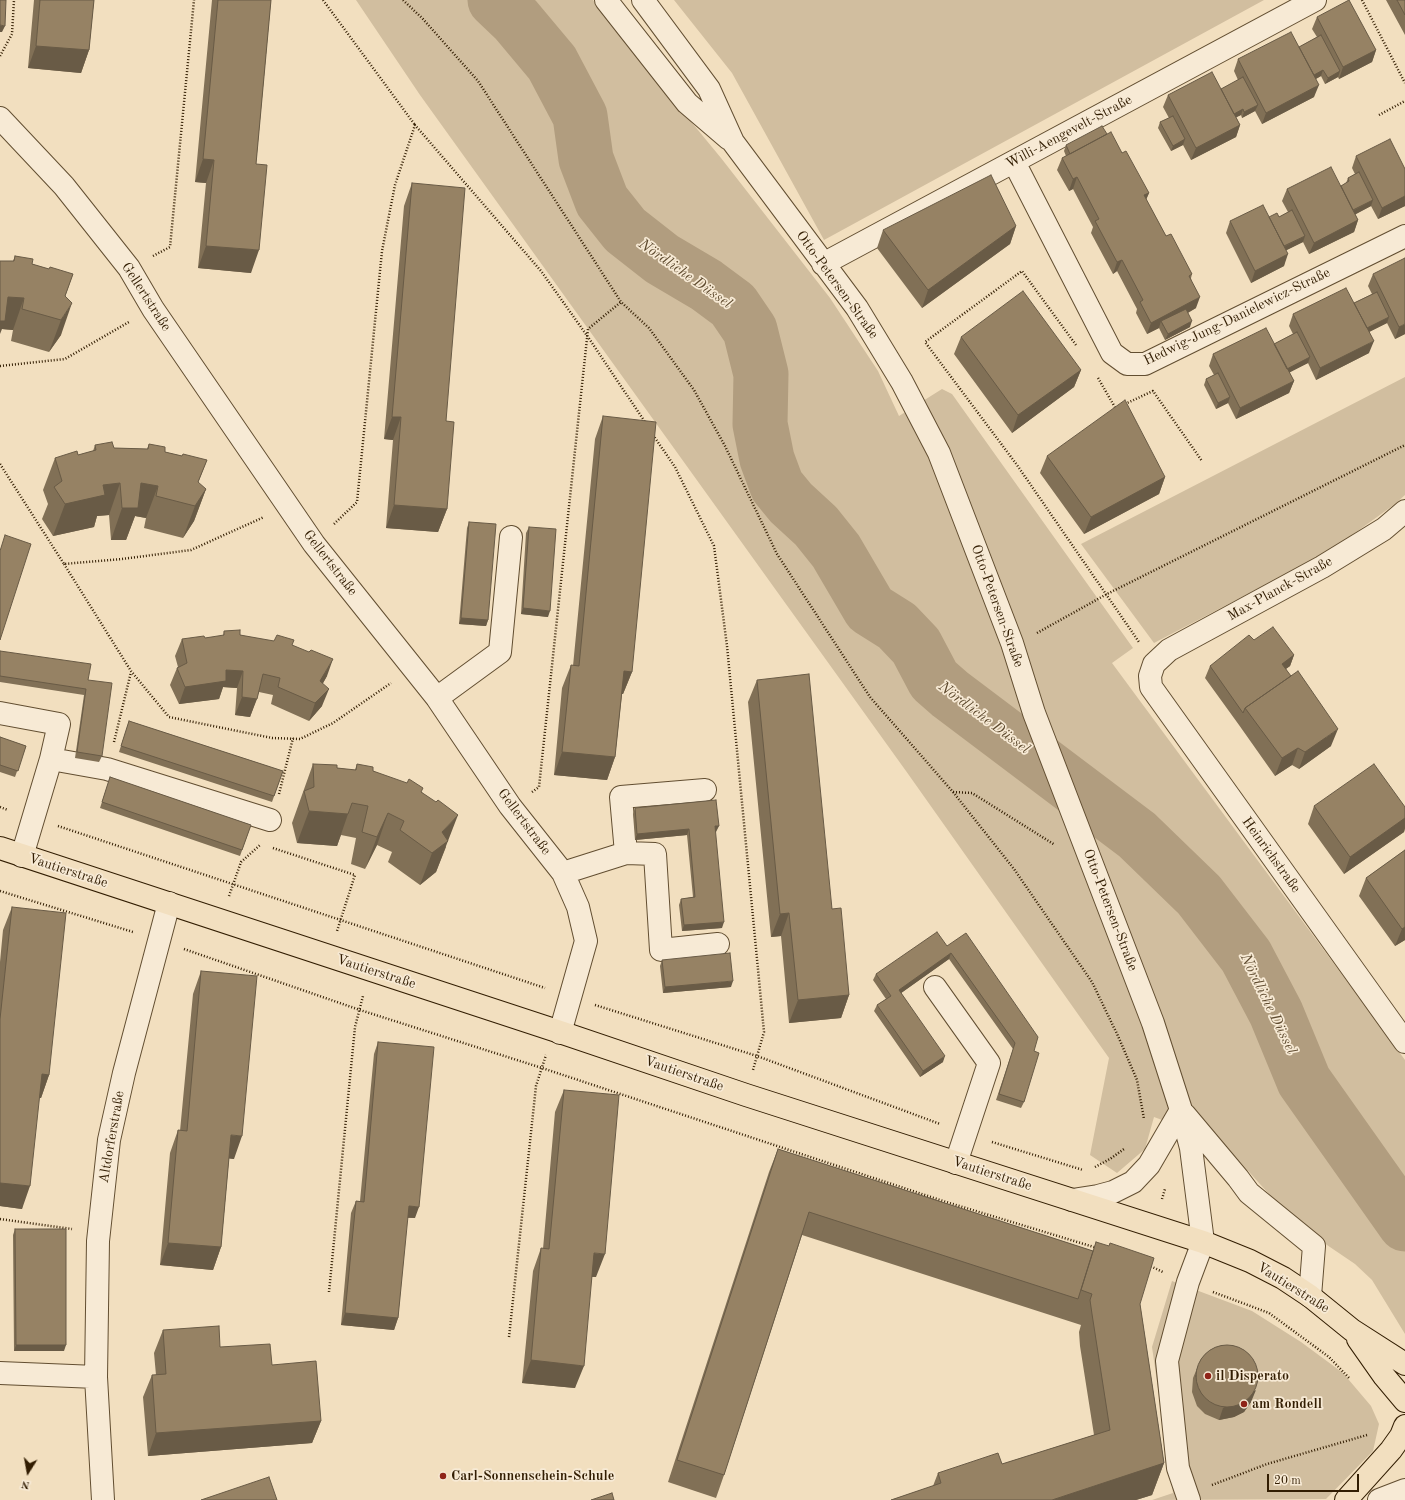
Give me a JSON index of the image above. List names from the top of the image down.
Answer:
{
  "streets": {
    "main road": ["Vautierstraße"],
    "street": [
      "Willi-Aengevelt-Straße",
      "Otto-Petersen-Straße",
      "Gellertstraße",
      "Hedwig-Jung-Danielewicz-Straße",
      "Max-Planck-Straße",
      "Heinrichstraße",
      "Altdorferstraße"
    ]
  },
  "crossings": [
    ["Willi-Aengevelt-Straße", "Otto-Petersen-Straße"],
    ["Willi-Aengevelt-Straße", "Hedwig-Jung-Danielewicz-Straße"],
    ["Otto-Petersen-Straße", "Vautierstraße"],
    ["Gellertstraße", "Vautierstraße"],
    ["Max-Planck-Straße", "Heinrichstraße"],
    ["Vautierstraße", "Altdorferstraße"]
  ],
  "water": ["Nördliche Düssel"],
  "places": ["il Disperato", "am Rondell", "Carl-Sonnenschein-Schule"],
  "scale_bar": "20 m",
  "north": "bottom"
}
